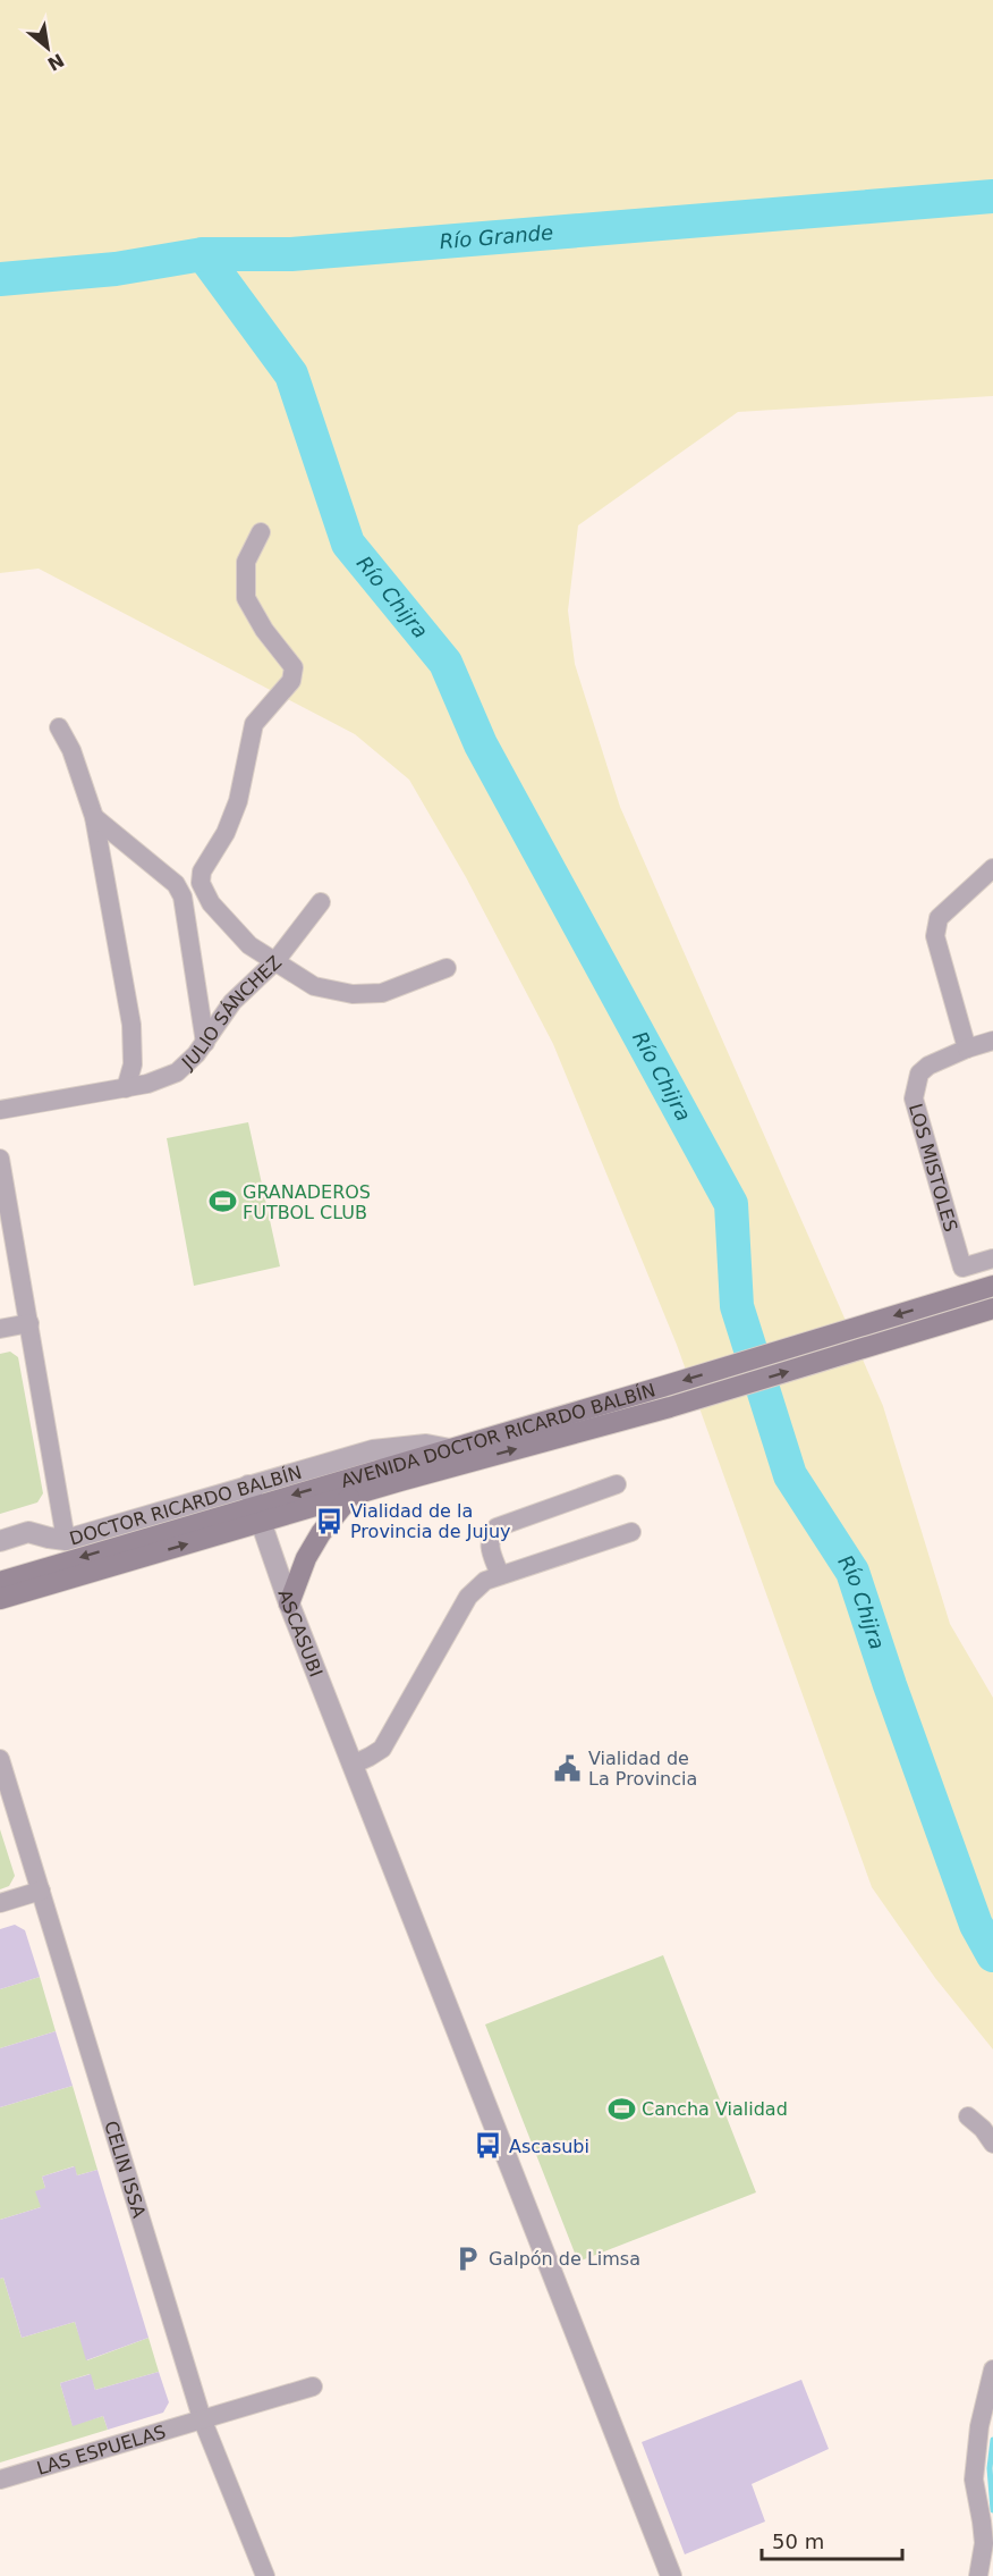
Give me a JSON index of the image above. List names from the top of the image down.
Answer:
{
  "streets": {
    "main road": ["AVENIDA DOCTOR RICARDO BALBÍN"],
    "street": [
      "JULIO SÁNCHEZ",
      "LOS MISTOLES",
      "DOCTOR RICARDO BALBÍN",
      "ASCASUBI",
      "CELIN ISSA",
      "LAS ESPUELAS"
    ]
  },
  "crossings": [
    ["AVENIDA DOCTOR RICARDO BALBÍN", "DOCTOR RICARDO BALBÍN"],
    ["AVENIDA DOCTOR RICARDO BALBÍN", "ASCASUBI"],
    ["DOCTOR RICARDO BALBÍN", "ASCASUBI"],
    ["CELIN ISSA", "LAS ESPUELAS"]
  ],
  "water": ["Río Grande", "Río Chijra"],
  "places": {
    "sports": ["GRANADEROS FUTBOL CLUB", "Cancha Vialidad"],
    "bus stop": ["Vialidad de la Provincia de Jujuy", "Ascasubi"],
    "public building": ["Vialidad de La Provincia"],
    "parking": ["Galpón de Limsa"]
  },
  "scale_bar": "50 m",
  "north": "bottom right"
}
